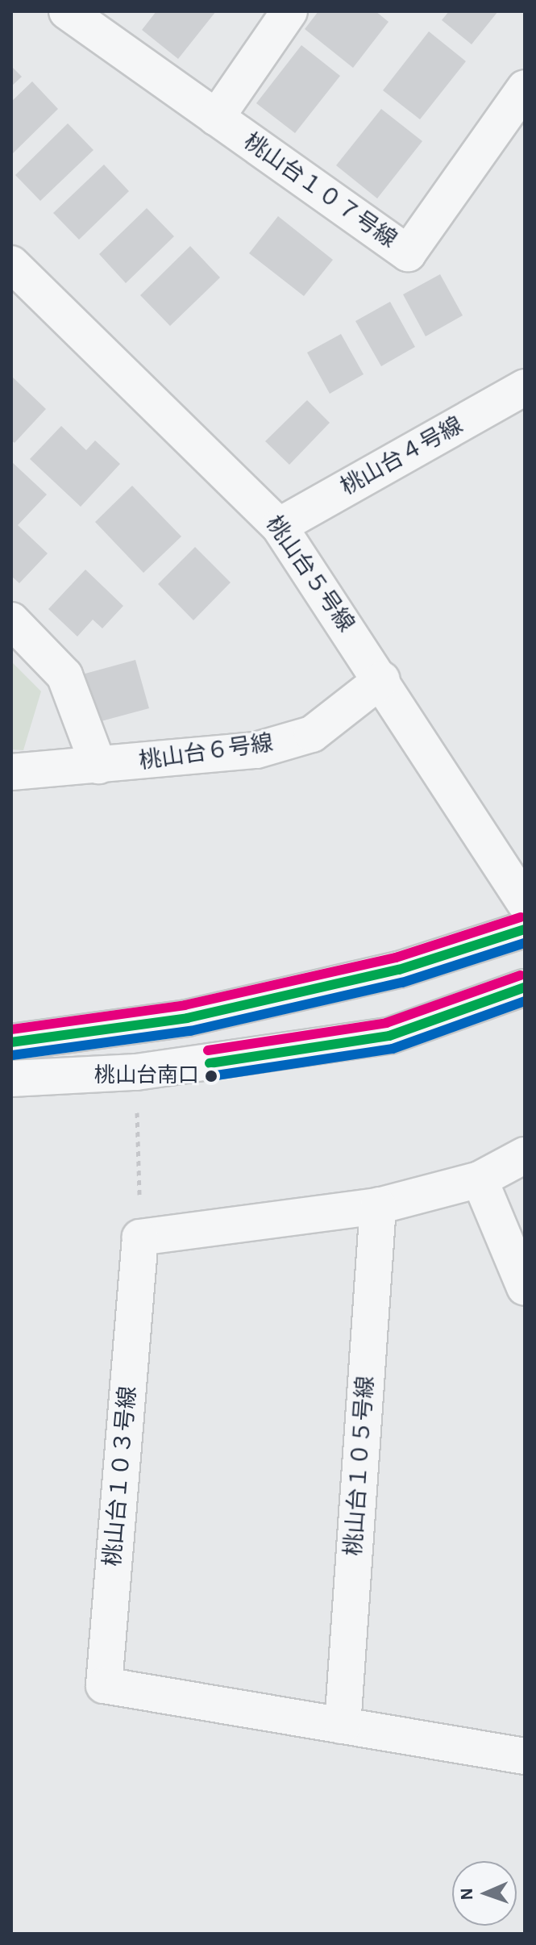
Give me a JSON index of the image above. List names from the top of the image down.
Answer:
{
  "streets": {
    "street": [
      "桃山台１０７号線",
      "桃山台４号線",
      "桃山台５号線",
      "桃山台６号線",
      "桃山台１０５号線",
      "桃山台１０３号線"
    ]
  },
  "crossings": [
    ["桃山台４号線", "桃山台５号線"],
    ["桃山台５号線", "桃山台６号線"],
    ["桃山台１０５号線", "桃山台１０３号線"]
  ],
  "places": ["桃山台南口"],
  "north": "left"
}
